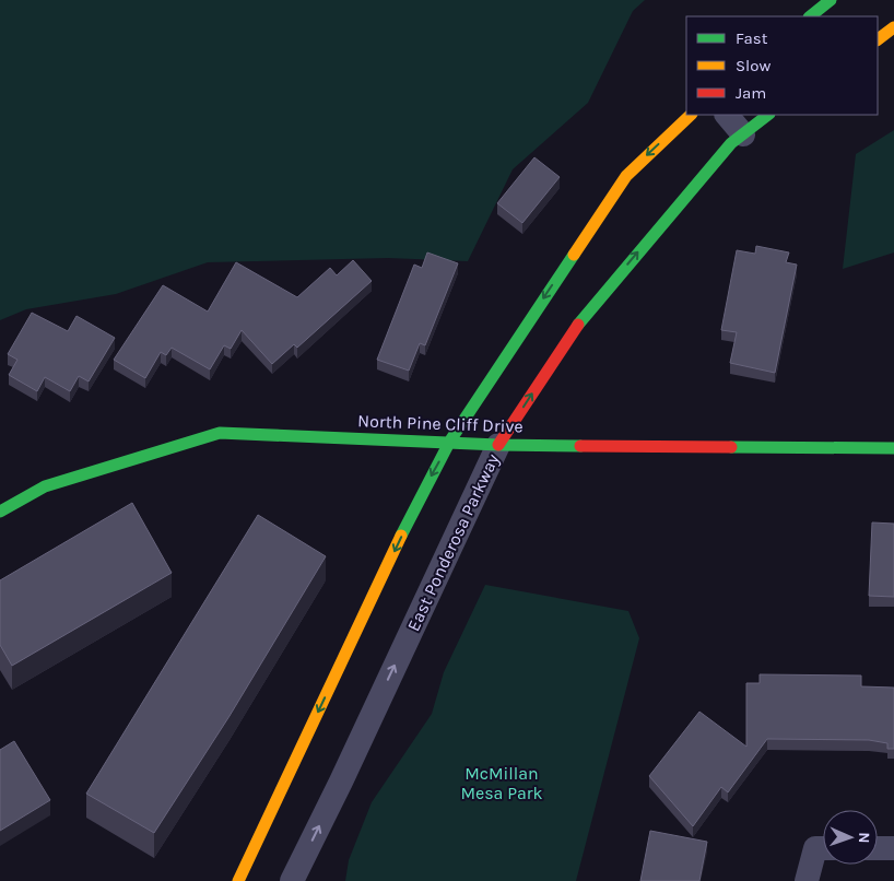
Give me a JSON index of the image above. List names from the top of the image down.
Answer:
{
  "streets": {
    "street": ["North Pine Cliff Drive", "East Ponderosa Parkway"]
  },
  "crossings": [
    ["North Pine Cliff Drive", "East Ponderosa Parkway"]
  ],
  "parks": ["McMillan Mesa Park"],
  "legend": ["Fast", "Slow", "Jam"],
  "north": "right"
}
